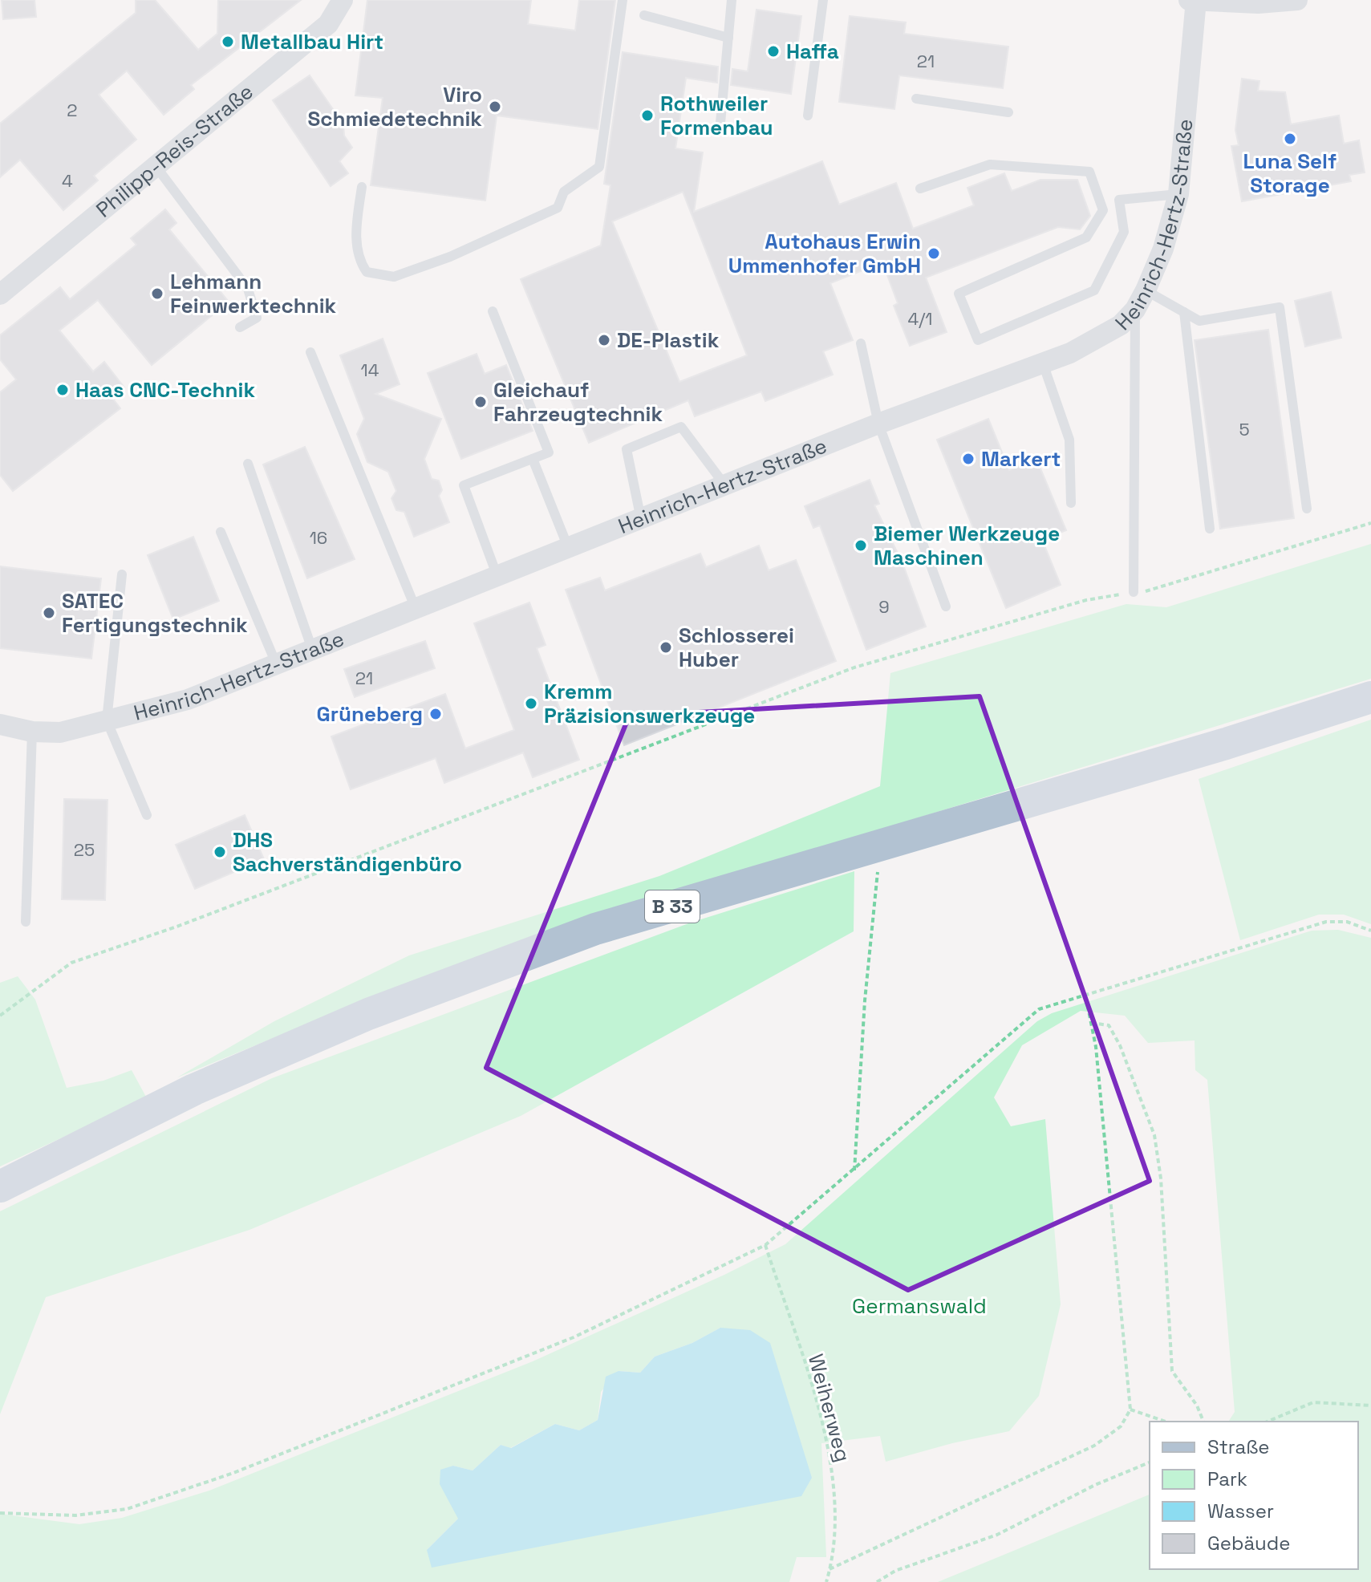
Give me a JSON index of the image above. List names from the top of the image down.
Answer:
{
  "streets": {
    "main road": ["B 33"],
    "street": ["Philipp-Reis-Straße", "Heinrich-Hertz-Straße"],
    "path": ["Weiherweg"]
  },
  "parks": ["Germanswald"],
  "places": [
    "Metallbau Hirt",
    "Haffa",
    "Viro Schmiedetechnik",
    "Rothweiler Formenbau",
    "Luna Self Storage",
    "Autohaus Erwin Ummenhofer GmbH",
    "Lehmann Feinwerktechnik",
    "DE-Plastik",
    "Haas CNC-Technik",
    "Gleichauf Fahrzeugtechnik",
    "Markert",
    "Biemer Werkzeuge Maschinen",
    "SATEC Fertigungstechnik",
    "Schlosserei Huber",
    "Kremm Präzisionswerkzeuge",
    "Grüneberg",
    "DHS Sachverständigenbüro"
  ],
  "house_numbers": [
    "21",
    "2",
    "4",
    "4/1",
    "14",
    "5",
    "16",
    "9",
    "21",
    "25"
  ],
  "legend": [
    "Straße",
    "Park",
    "Wasser",
    "Gebäude"
  ]
}
